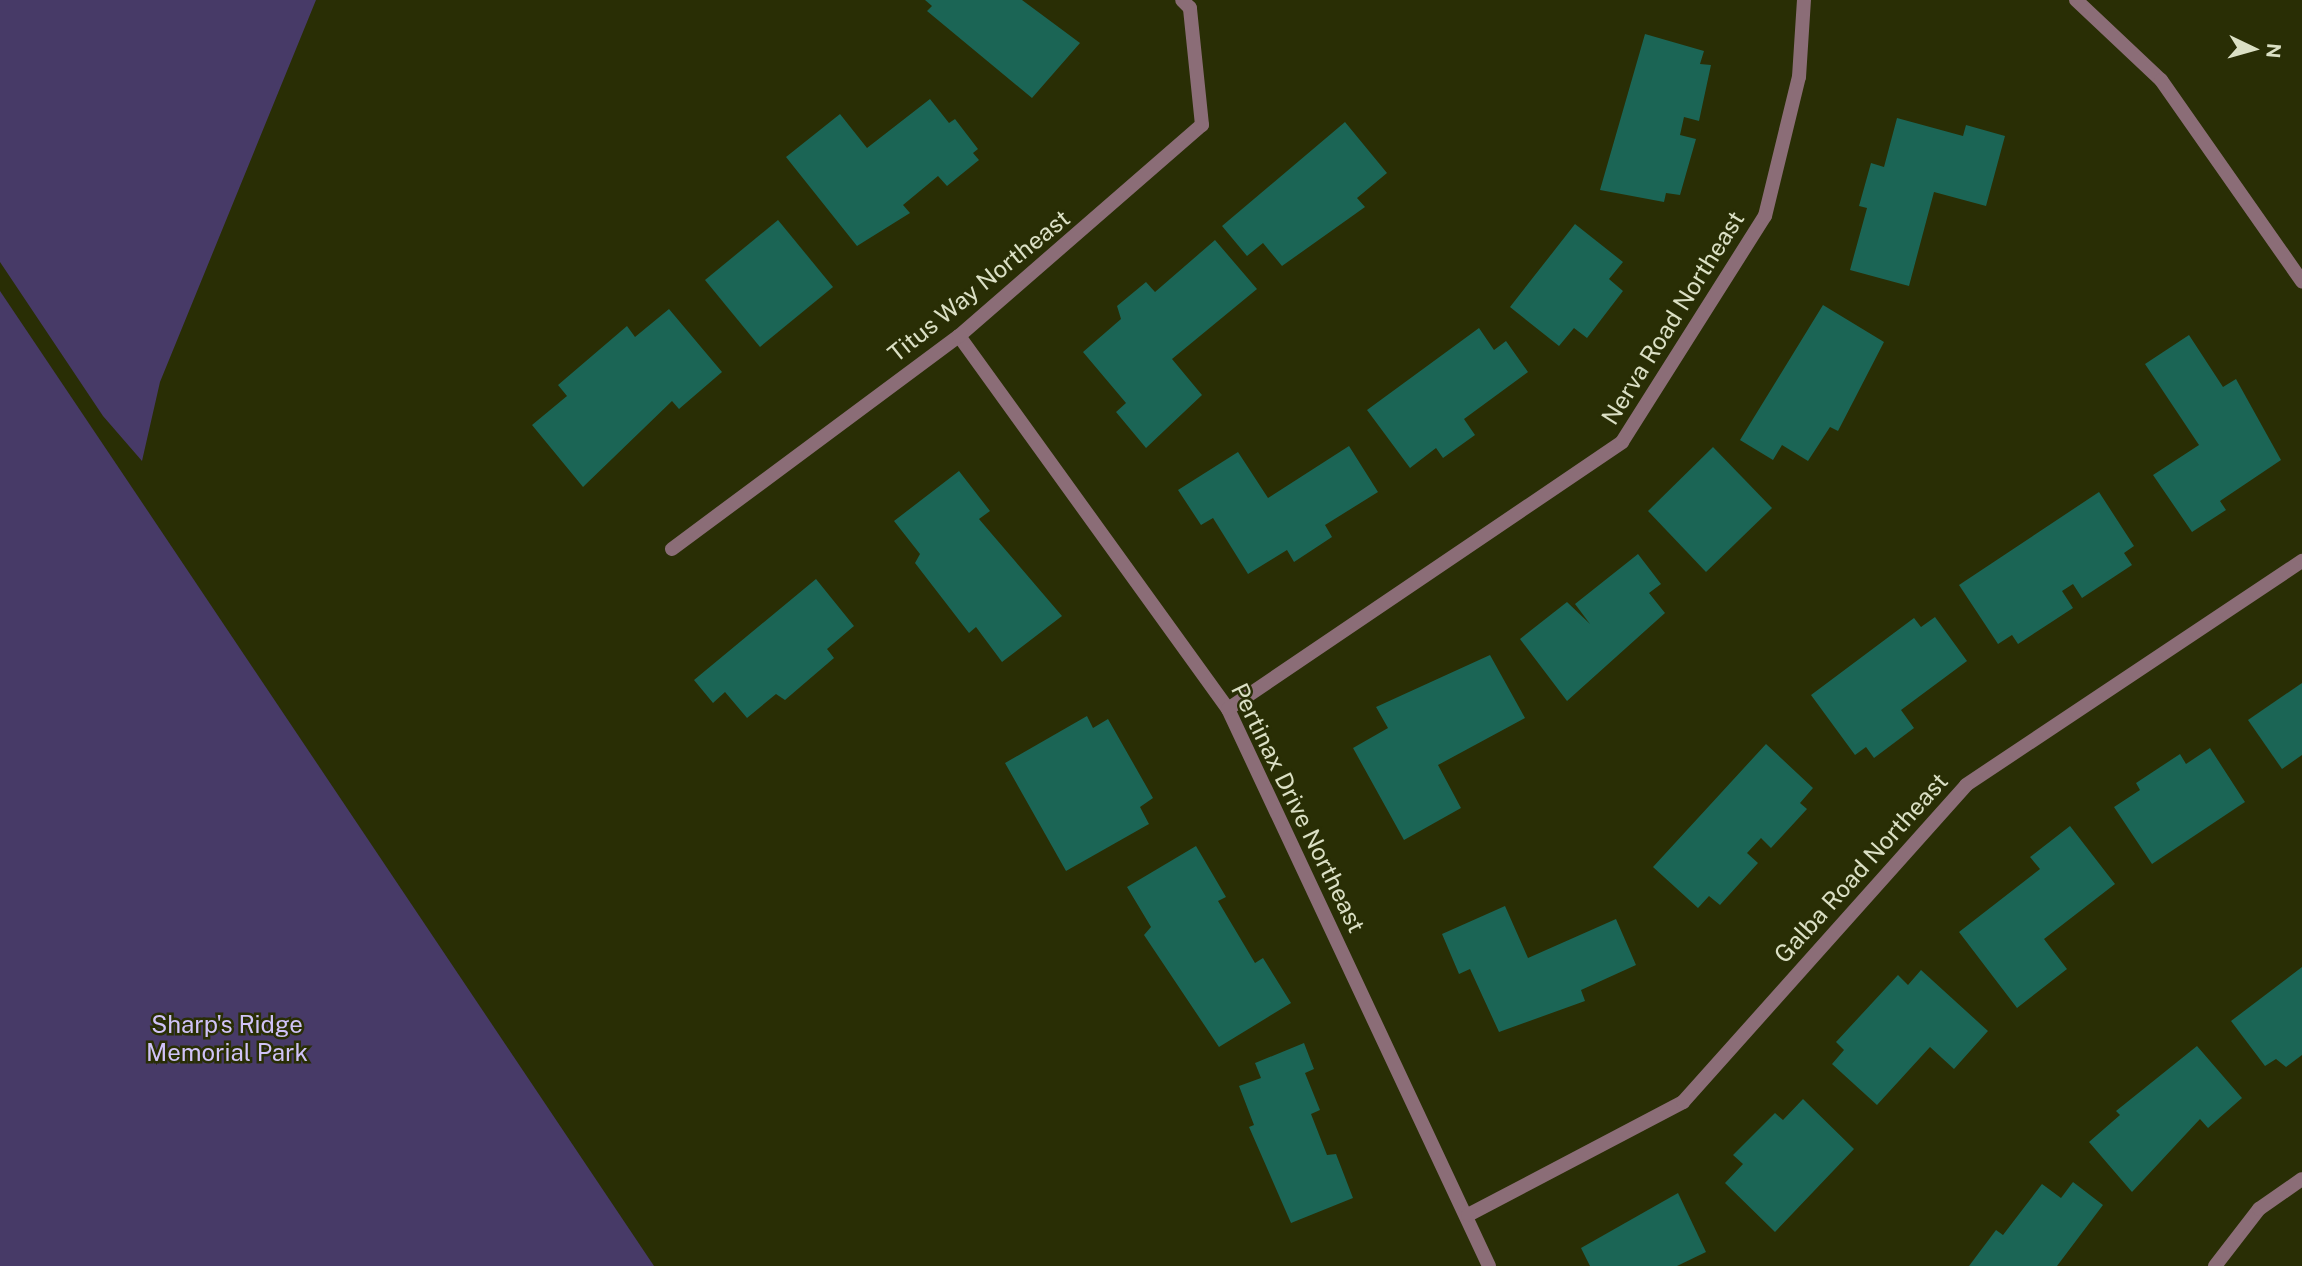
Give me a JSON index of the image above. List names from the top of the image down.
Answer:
{
  "streets": {
    "street": [
      "Titus Way Northeast",
      "Nerva Road Northeast",
      "Pertinax Drive Northeast",
      "Galba Road Northeast"
    ]
  },
  "crossings": [
    ["Titus Way Northeast", "Pertinax Drive Northeast"],
    ["Nerva Road Northeast", "Pertinax Drive Northeast"],
    ["Pertinax Drive Northeast", "Galba Road Northeast"]
  ],
  "parks": ["Sharp's Ridge Memorial Park"],
  "north": "right"
}
